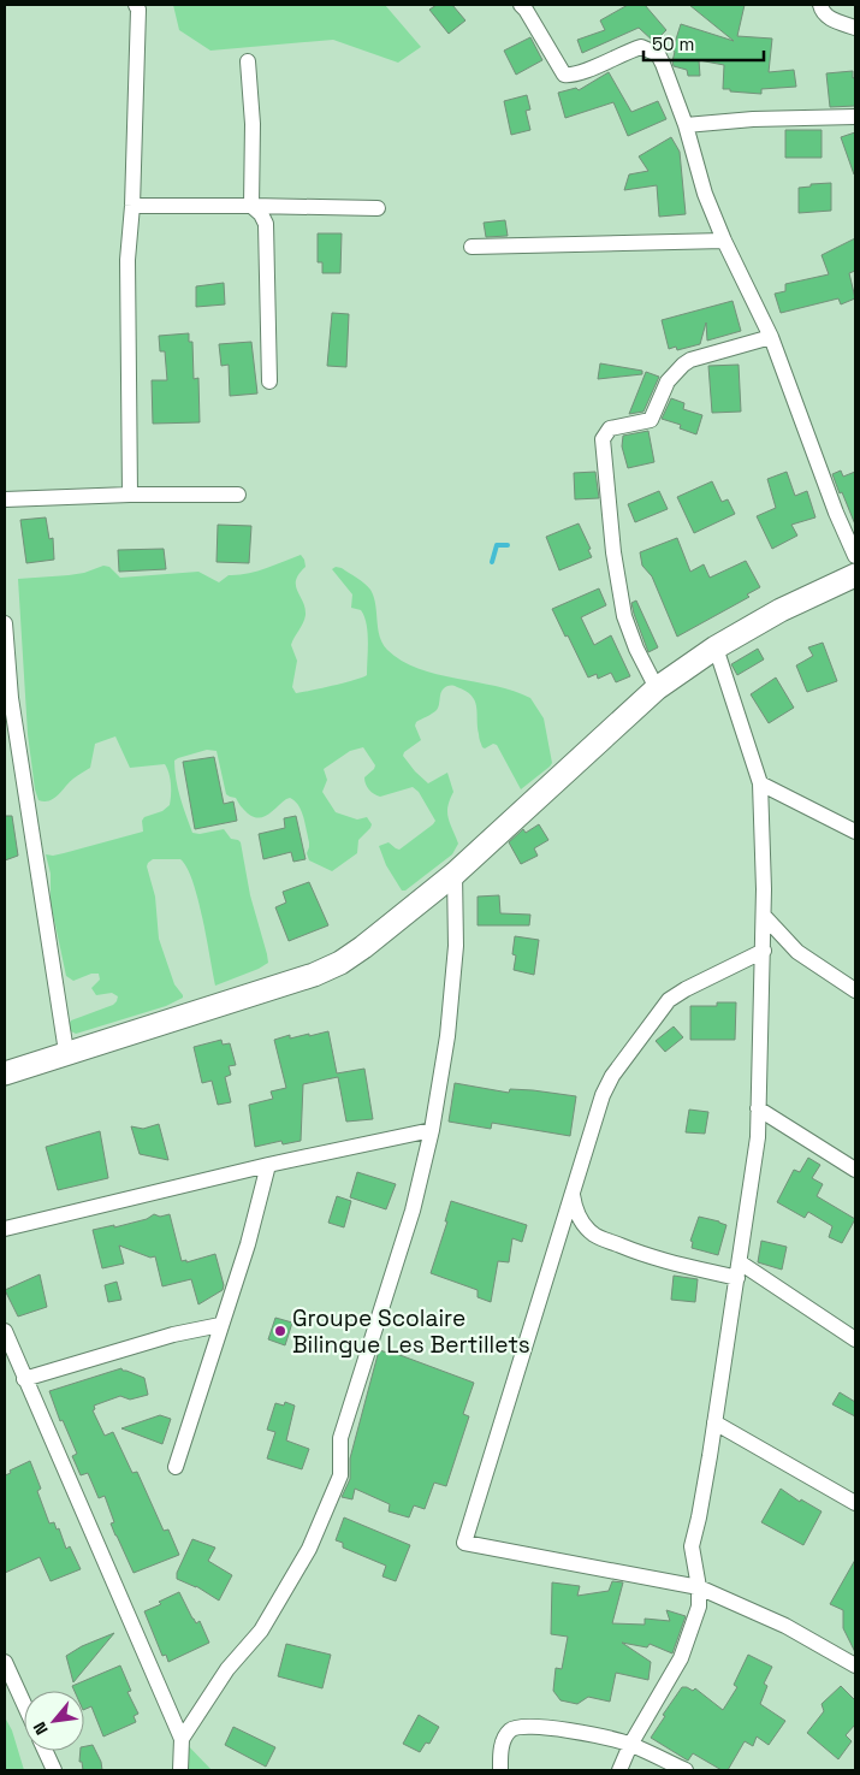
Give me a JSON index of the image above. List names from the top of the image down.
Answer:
{
  "places": ["Groupe Scolaire Bilingue Les Bertillets"],
  "scale_bar": "50 m",
  "north": "bottom left"
}
